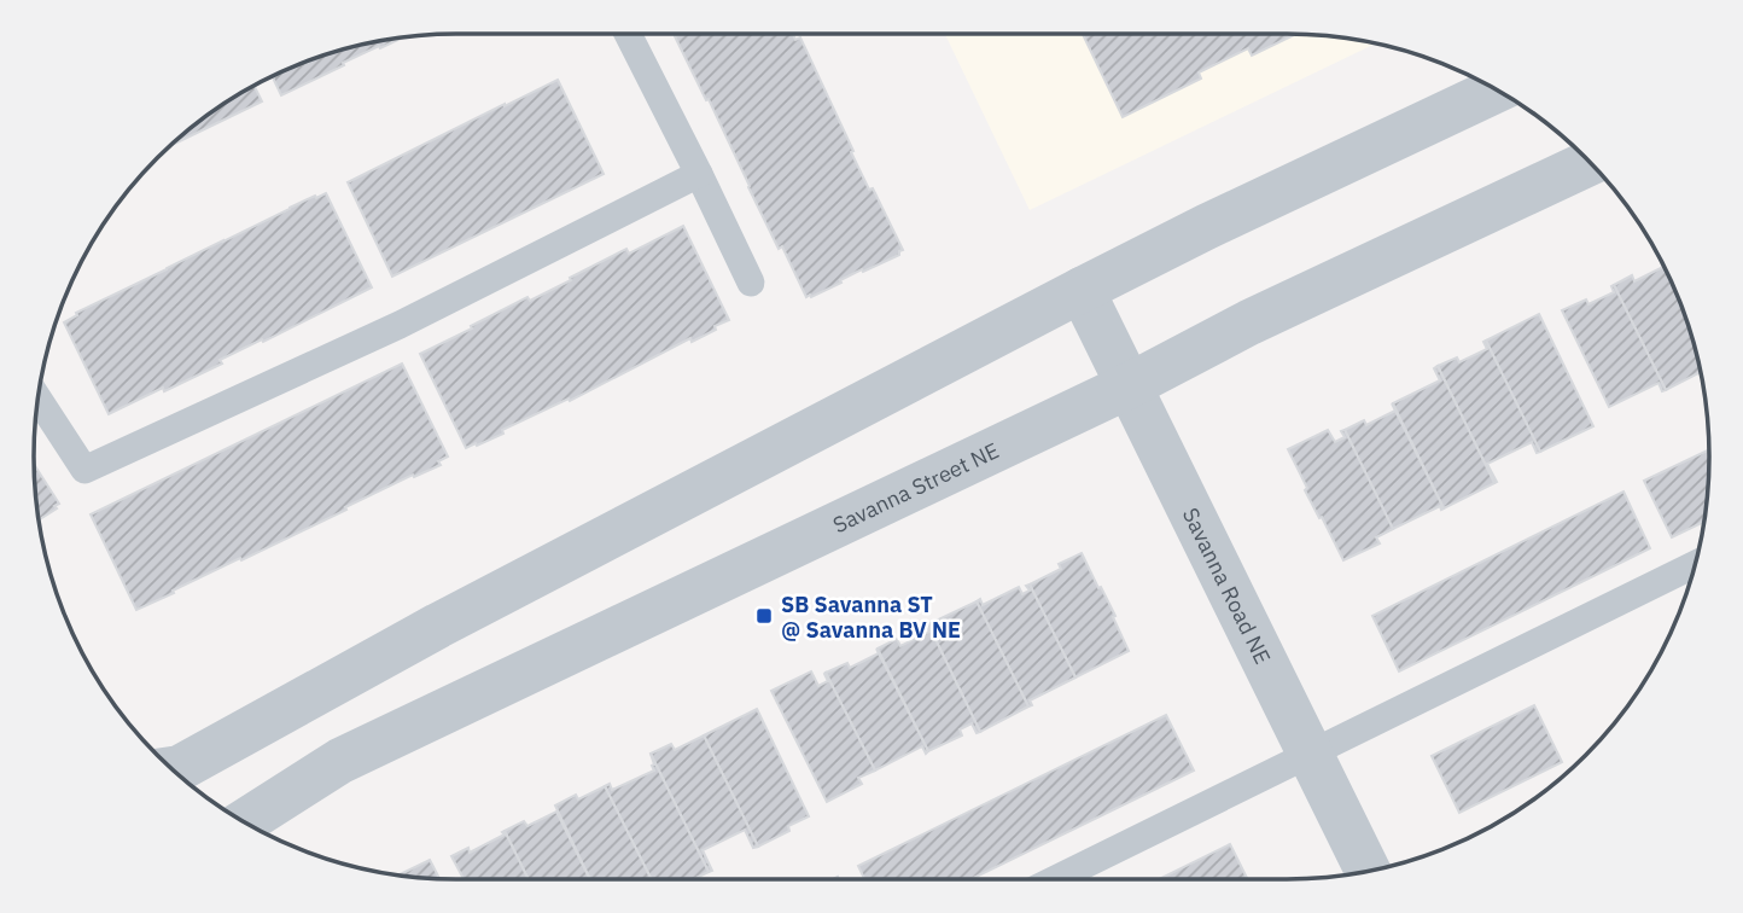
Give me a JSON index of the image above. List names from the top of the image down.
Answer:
{
  "streets": {
    "street": ["Savanna Street NE", "Savanna Road NE"]
  },
  "crossings": [
    ["Savanna Street NE", "Savanna Road NE"]
  ],
  "places": {
    "transit": ["SB Savanna ST @ Savanna BV NE"]
  }
}
